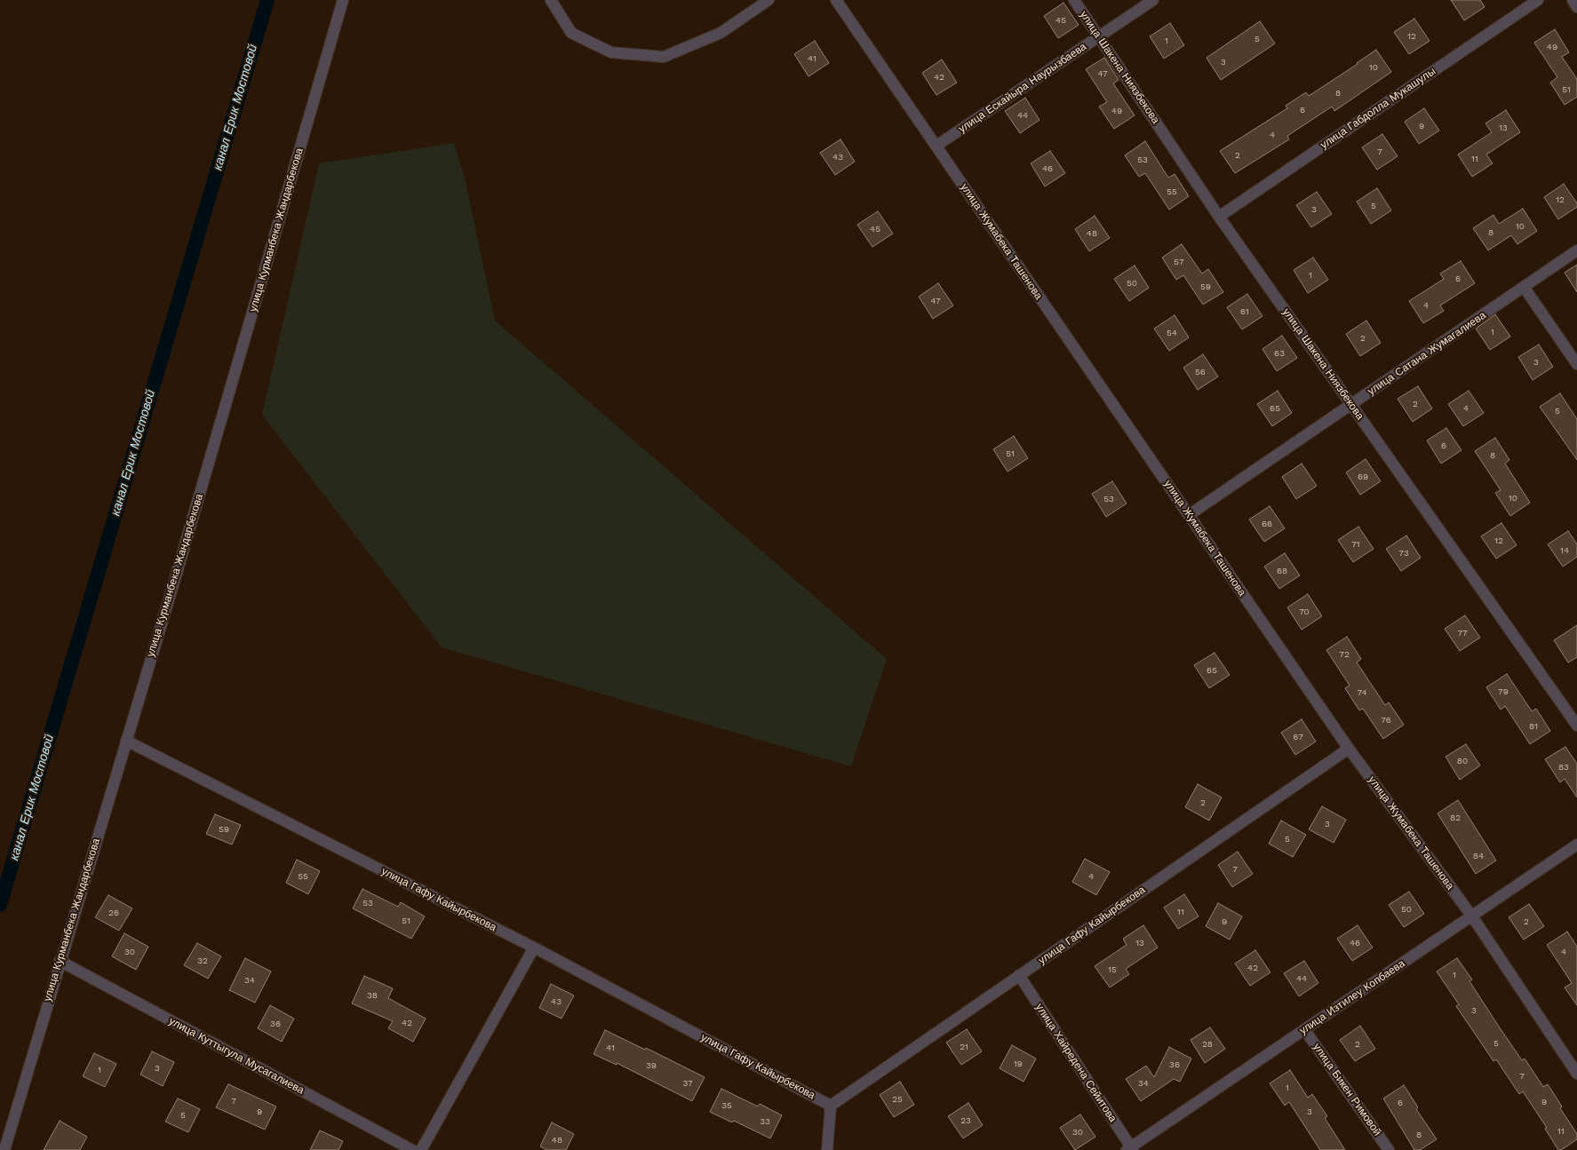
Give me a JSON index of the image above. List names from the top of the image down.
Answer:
{
  "streets": {
    "street": [
      "улица Шакена Ниязбекова",
      "улица Ескайыра Наурызбаева",
      "улица Габдолла Мукашулы",
      "улица Курманбека Жандарбекова",
      "улица Жумабека Ташенова",
      "улица Сатана Жумагалиева",
      "улица Гафу Кайырбекова",
      "улица Изтилеу Копбаева",
      "улица Куттыгула Мусагалиева",
      "улица Хайредена Сейитова",
      "улица Бикен Римовой"
    ]
  },
  "crossings": [
    ["улица Шакена Ниязбекова", "улица Ескайыра Наурызбаева"],
    ["улица Шакена Ниязбекова", "улица Габдолла Мукашулы"],
    ["улица Шакена Ниязбекова", "улица Сатана Жумагалиева"],
    ["улица Ескайыра Наурызбаева", "улица Жумабека Ташенова"],
    ["улица Курманбека Жандарбекова", "улица Гафу Кайырбекова"],
    ["улица Курманбека Жандарбекова", "улица Куттыгула Мусагалиева"],
    ["улица Жумабека Ташенова", "улица Сатана Жумагалиева"],
    ["улица Жумабека Ташенова", "улица Гафу Кайырбекова"],
    ["улица Жумабека Ташенова", "улица Изтилеу Копбаева"],
    ["улица Гафу Кайырбекова", "улица Хайредена Сейитова"],
    ["улица Изтилеу Копбаева", "улица Хайредена Сейитова"],
    ["улица Изтилеу Копбаева", "улица Бикен Римовой"]
  ],
  "water": ["канал Ерик Мостовой"],
  "house_numbers": [
    "45",
    "12",
    "5",
    "1",
    "49",
    "41",
    "3",
    "10",
    "47",
    "42",
    "51",
    "8",
    "6",
    "49",
    "44",
    "9",
    "13",
    "4",
    "7",
    "2",
    "43",
    "11",
    "53",
    "46",
    "55",
    "12",
    "5",
    "3",
    "10",
    "45",
    "8",
    "48",
    "57",
    "1",
    "6",
    "50",
    "59",
    "47",
    "4",
    "61",
    "1",
    "54",
    "2",
    "63",
    "3",
    "56",
    "2",
    "65",
    "4",
    "5",
    "6",
    "51",
    "8",
    "69",
    "10",
    "53",
    "66",
    "12",
    "71",
    "14",
    "73",
    "68",
    "70",
    "77",
    "72",
    "65",
    "79",
    "74",
    "76",
    "81",
    "67",
    "80",
    "83",
    "2",
    "82",
    "3",
    "59",
    "5",
    "84",
    "7",
    "55",
    "4",
    "53",
    "50",
    "11",
    "26",
    "51",
    "9",
    "2",
    "13",
    "46",
    "30",
    "4",
    "32",
    "42",
    "15",
    "1",
    "44",
    "34",
    "38",
    "43",
    "3",
    "42",
    "36",
    "5",
    "28",
    "2",
    "21",
    "41",
    "19",
    "36",
    "39",
    "3",
    "1",
    "7",
    "37",
    "34",
    "1",
    "25",
    "7",
    "9",
    "6",
    "35",
    "9",
    "3",
    "5",
    "23",
    "33",
    "11",
    "30",
    "8",
    "48"
  ]
}
